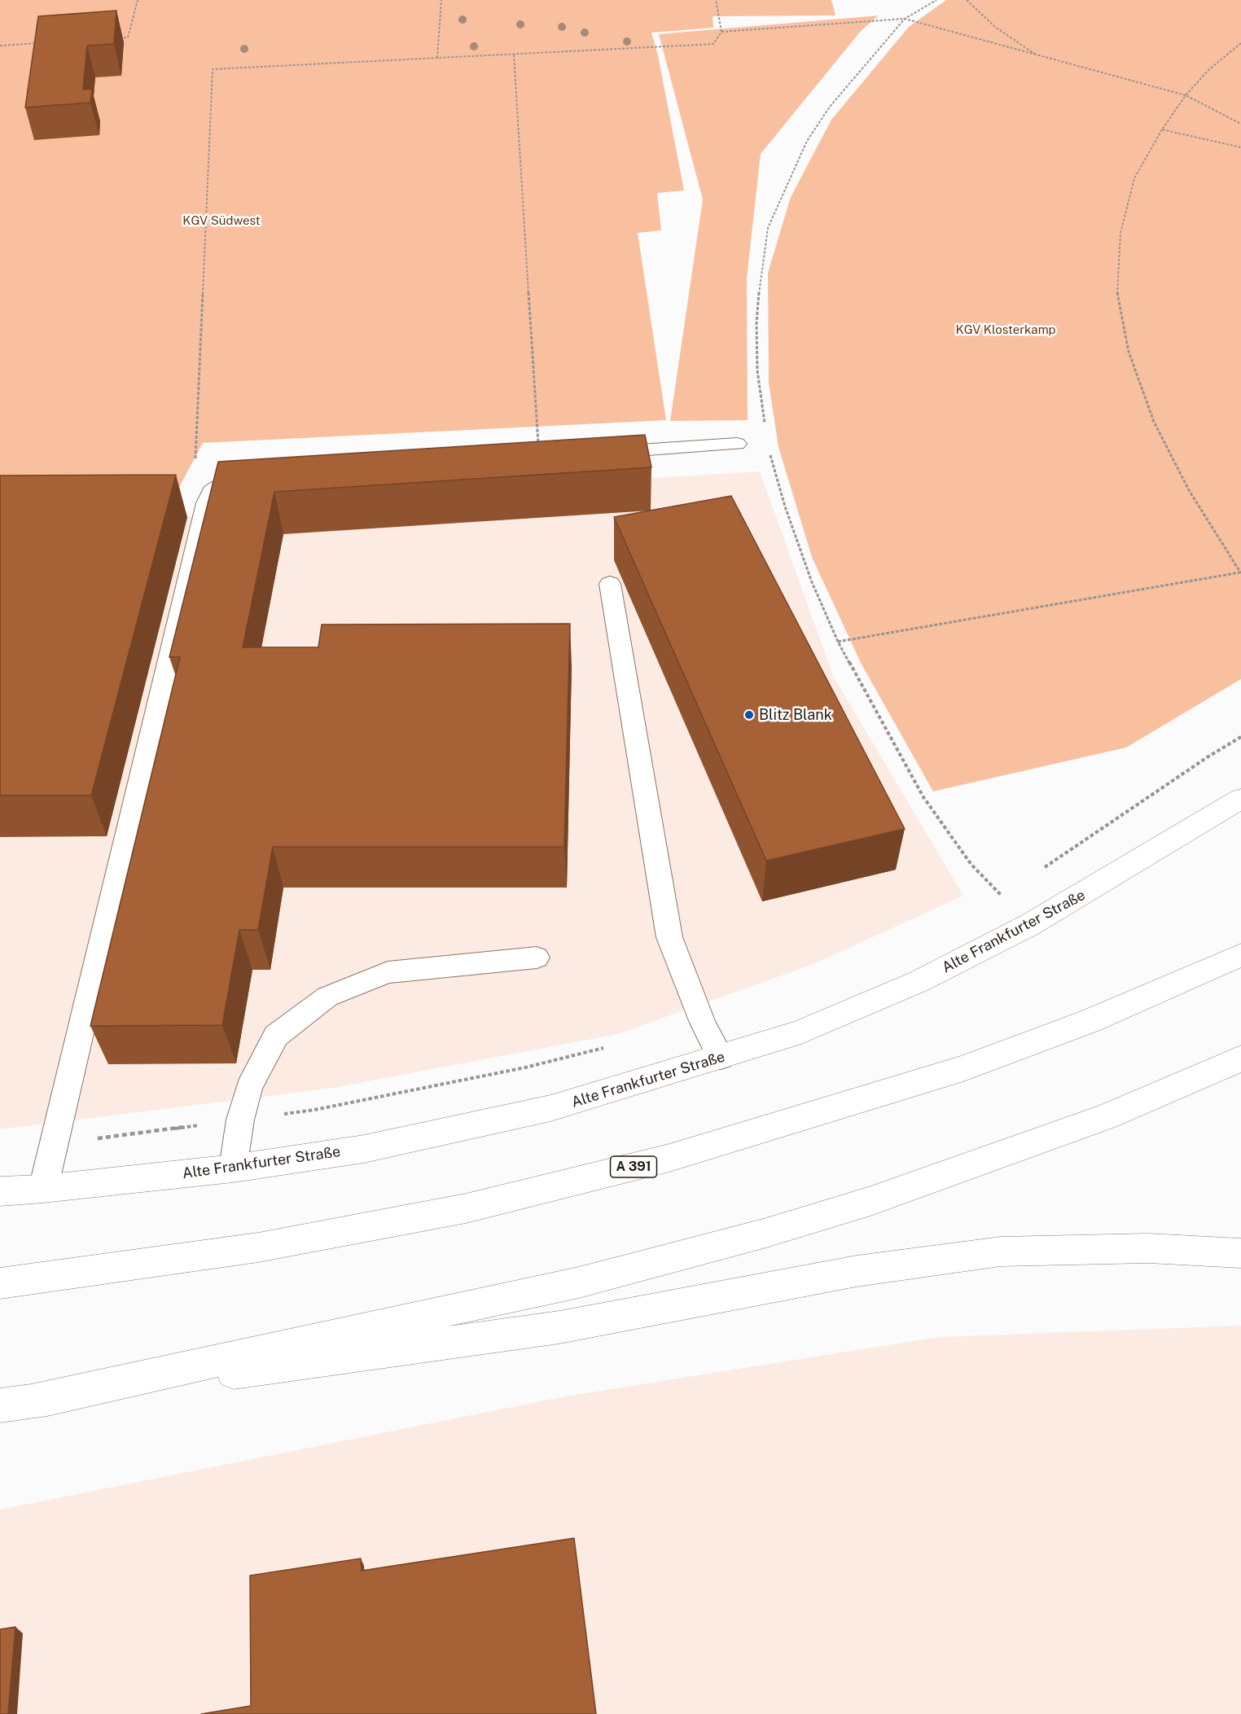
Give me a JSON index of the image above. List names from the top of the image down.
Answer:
{
  "streets": {
    "main road": ["Alte Frankfurter Straße", "A 391"]
  },
  "parks": ["KGV Südwest", "KGV Klosterkamp"],
  "places": ["Blitz Blank"]
}
